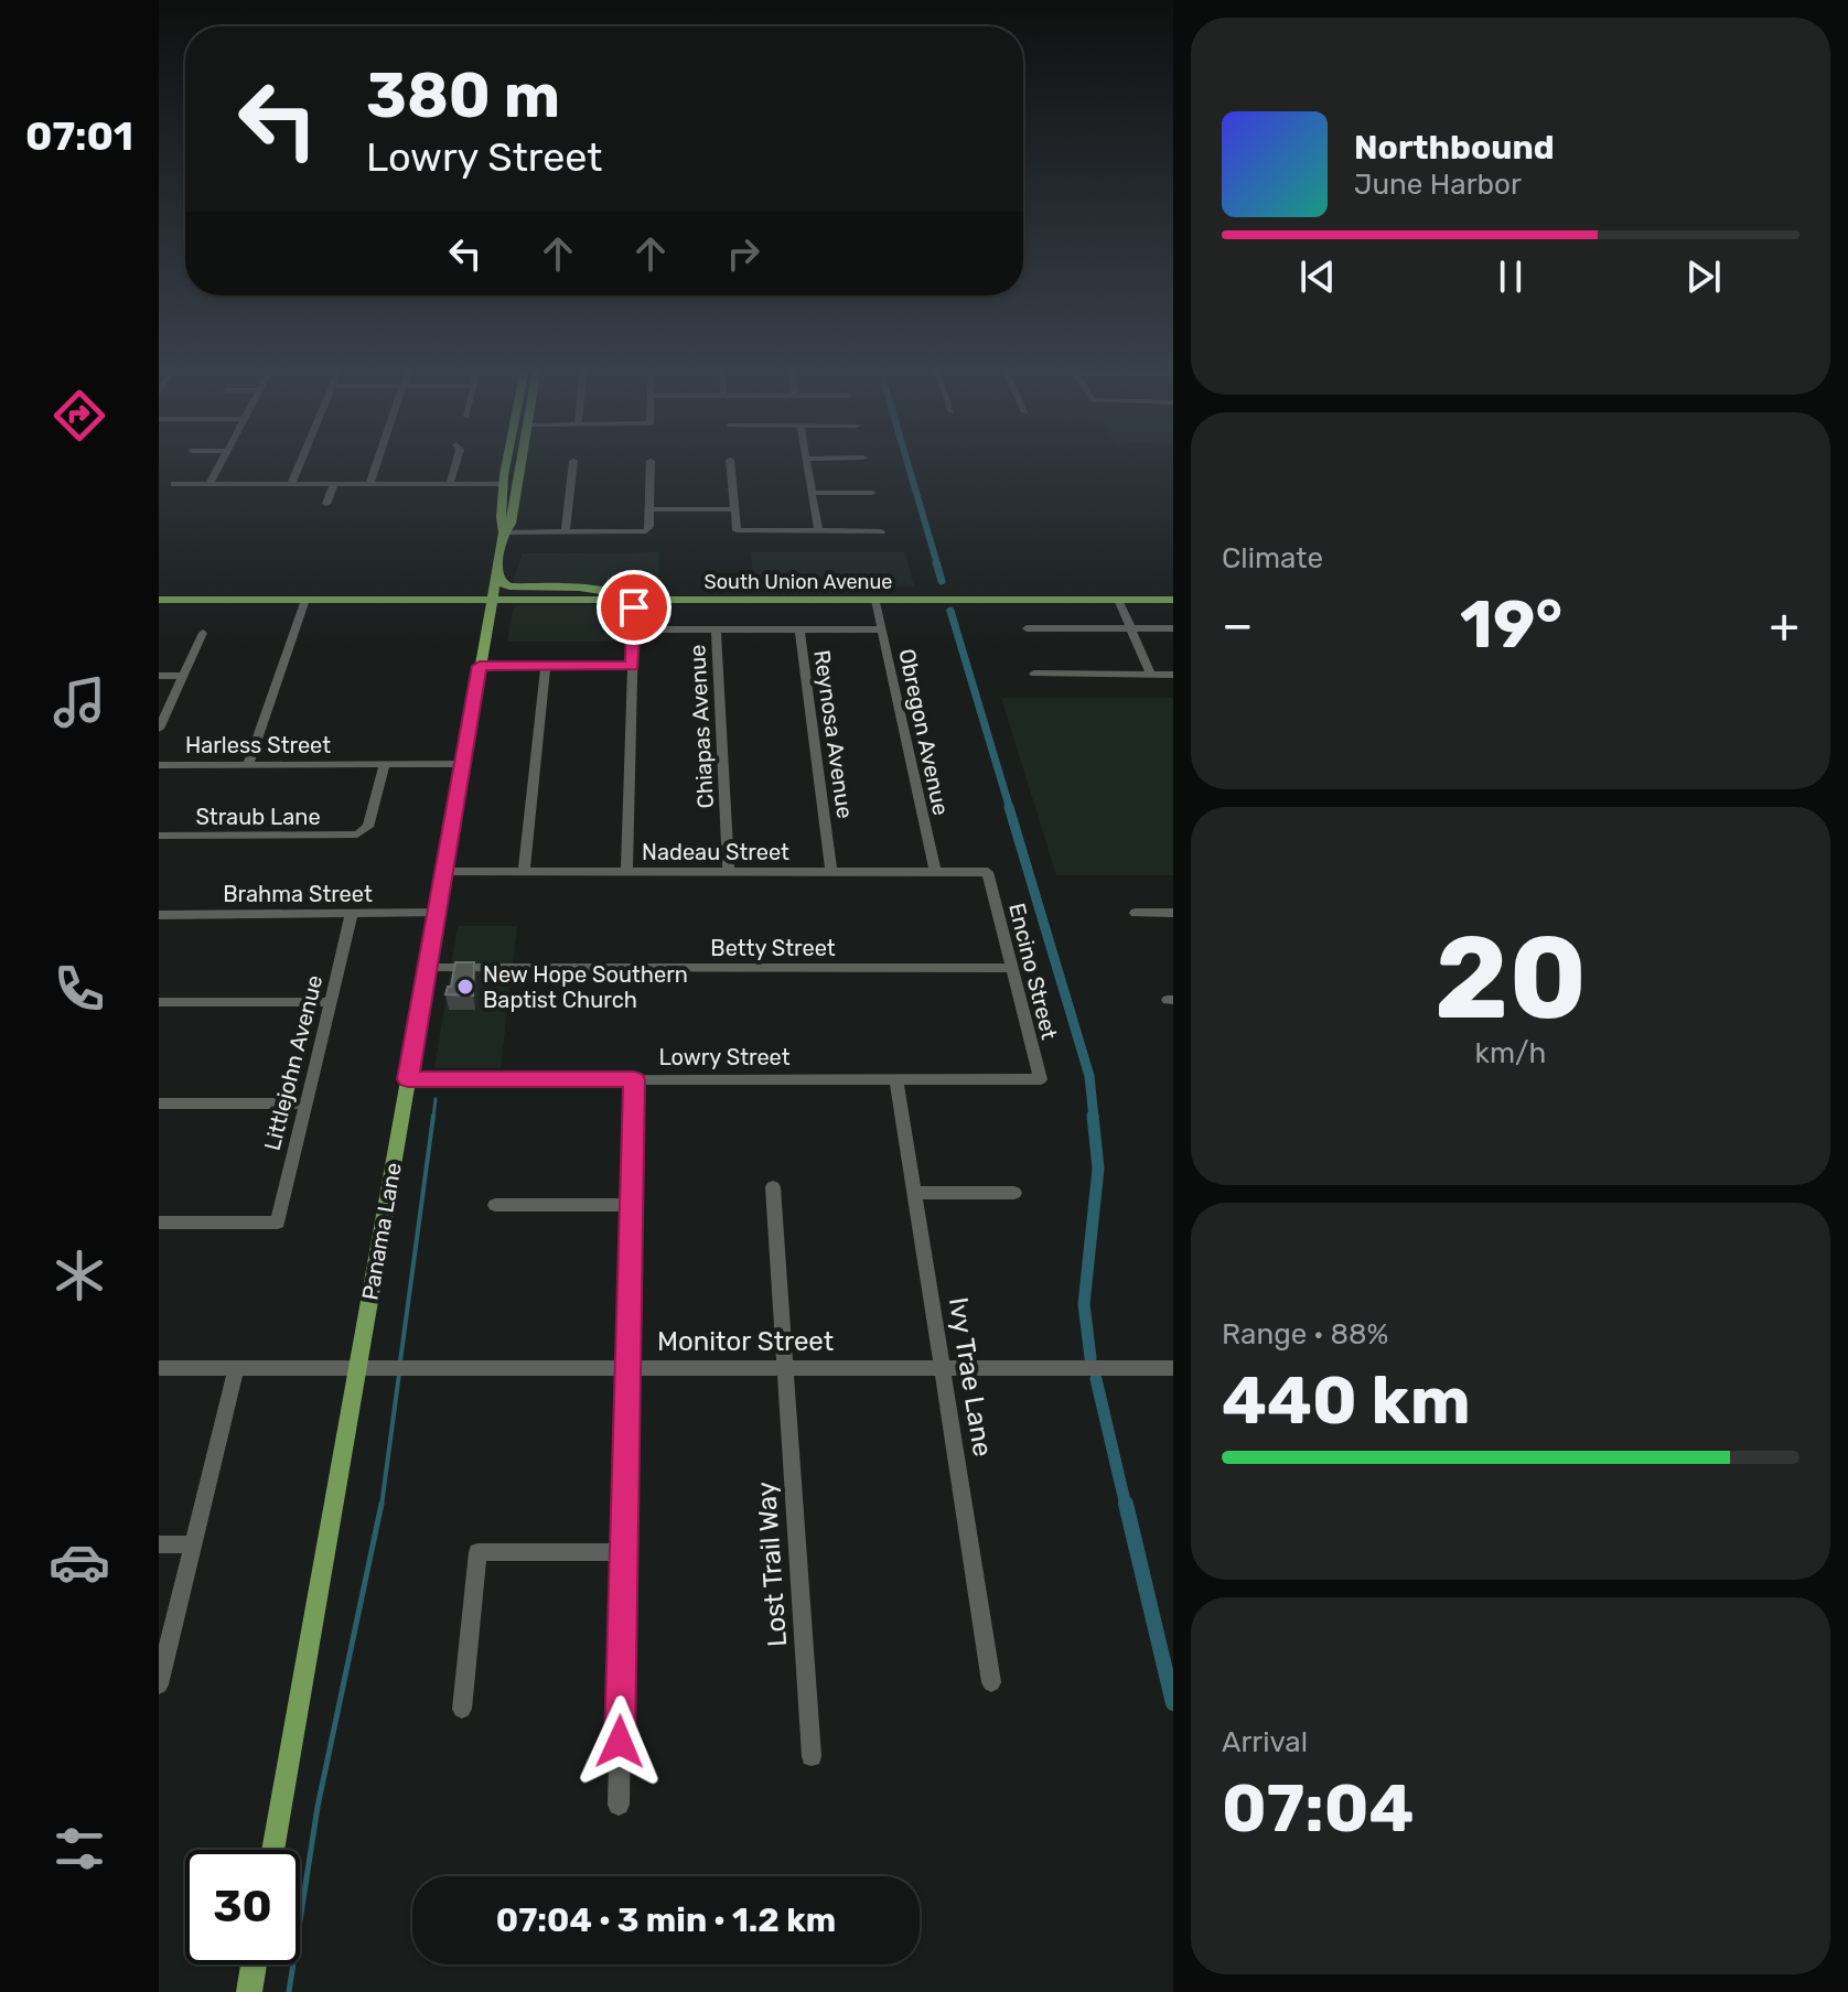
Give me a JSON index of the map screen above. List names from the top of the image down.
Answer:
{
  "streets": {
    "main road": ["South Union Avenue", "Panama Lane"],
    "street": [
      "Chiapas Avenue",
      "Obregon Avenue",
      "Reynosa Avenue",
      "Harless Street",
      "Straub Lane",
      "Nadeau Street",
      "Brahma Street",
      "Betty Street",
      "Encino Street",
      "Lowry Street",
      "Littlejohn Avenue",
      "Monitor Street",
      "Ivy Trae Lane",
      "Lost Trail Way"
    ]
  },
  "crossings": [
    ["South Union Avenue", "Obregon Avenue"],
    ["South Union Avenue", "Panama Lane"],
    ["Chiapas Avenue", "Nadeau Street"],
    ["Obregon Avenue", "Reynosa Avenue"],
    ["Obregon Avenue", "Nadeau Street"],
    ["Reynosa Avenue", "Nadeau Street"],
    ["Harless Street", "Straub Lane"],
    ["Harless Street", "Panama Lane"],
    ["Nadeau Street", "Encino Street"],
    ["Nadeau Street", "Panama Lane"],
    ["Brahma Street", "Littlejohn Avenue"],
    ["Brahma Street", "Panama Lane"],
    ["Betty Street", "Encino Street"],
    ["Betty Street", "Panama Lane"],
    ["Encino Street", "Lowry Street"],
    ["Lowry Street", "Panama Lane"],
    ["Lowry Street", "Ivy Trae Lane"],
    ["Panama Lane", "Monitor Street"],
    ["Monitor Street", "Ivy Trae Lane"],
    ["Monitor Street", "Lost Trail Way"]
  ],
  "places": ["New Hope Southern Baptist Church"],
  "page": {
    "tabs": "07:01",
    "turn": ["380 m", "Lowry Street"],
    "song": ["Northbound", "June Harbor"],
    "tile": [
      "Climate",
      ["20", "km/h"],
      ["Range · 88%", "440 km"],
      ["Arrival", "07:04"]
    ],
    "heat": ["−", "19°", "+"],
    "limit": "30",
    "trip": "07:04 · 3 min · 1.2 km"
  }
}
